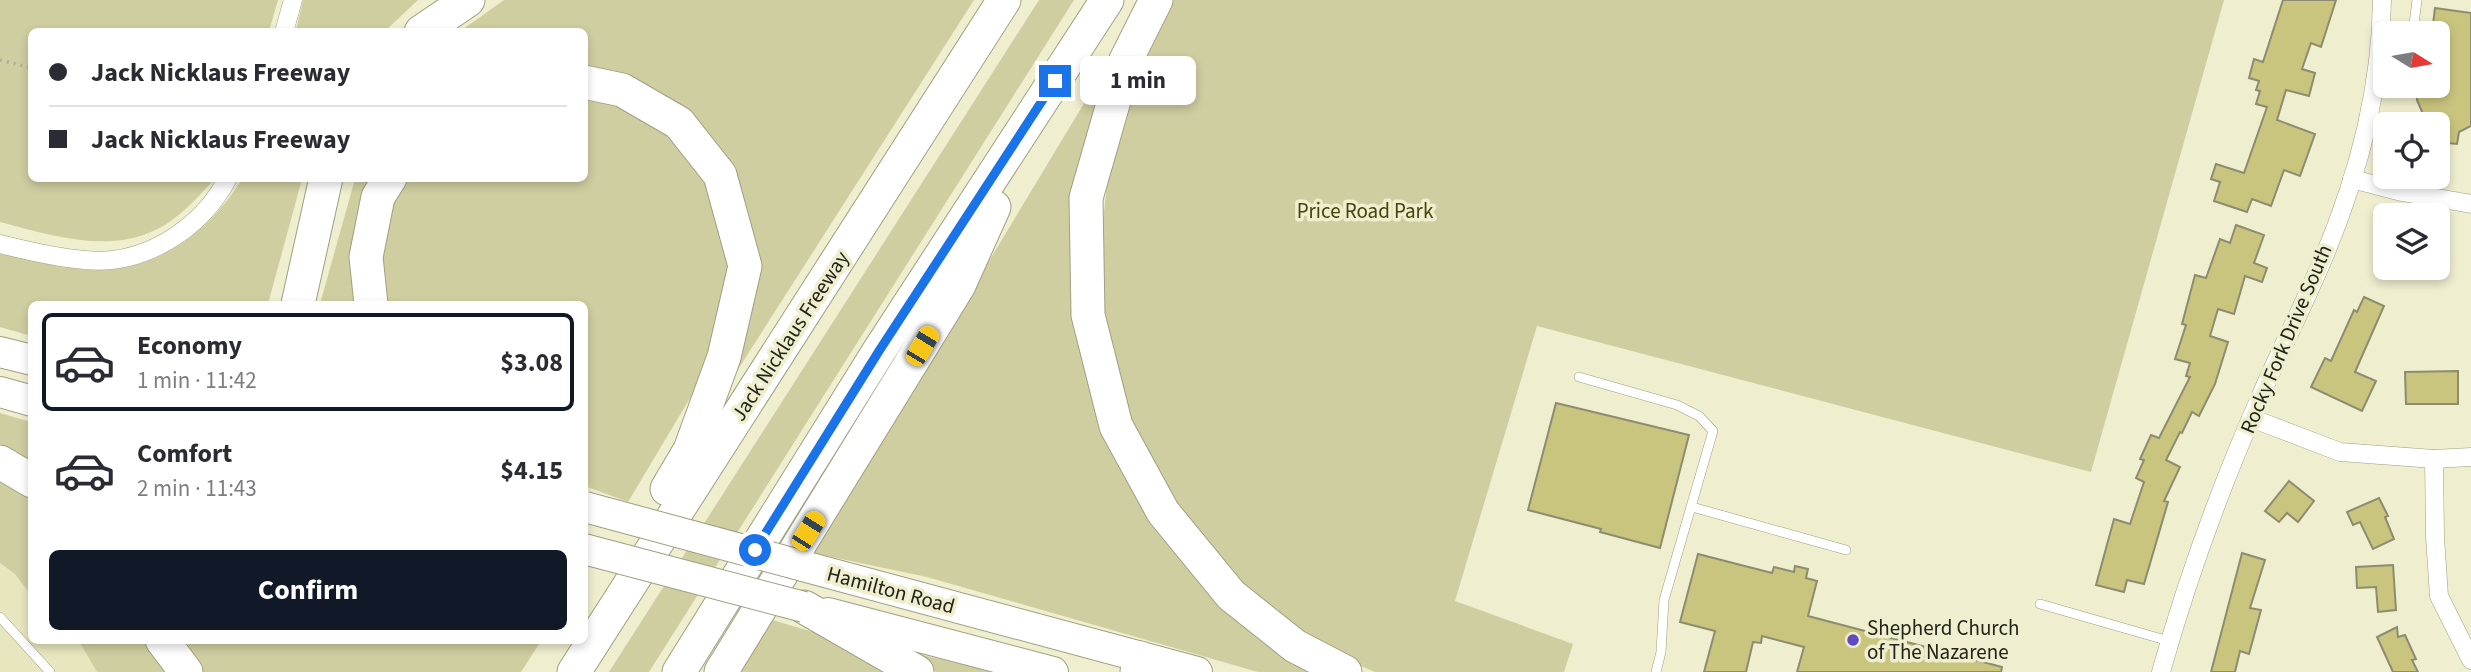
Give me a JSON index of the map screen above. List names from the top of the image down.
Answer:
{
  "streets": {
    "highway": ["Jack Nicklaus Freeway"],
    "main road": ["Hamilton Road"],
    "street": ["Rocky Fork Drive South"]
  },
  "parks": ["Price Road Park"],
  "places": ["Shepherd Church of The Nazarene"],
  "north": "right",
  "page": {
    "banner": ["Jack Nicklaus Freeway", "Jack Nicklaus Freeway"],
    "bubble": "1 min",
    "list": [
      {
        "name": "Economy",
        "note": "1 min · 11:42",
        "value": "$3.08"
      },
      {
        "name": "Comfort",
        "note": "2 min · 11:43",
        "value": "$4.15"
      }
    ],
    "buttons": "Confirm"
  }
}
